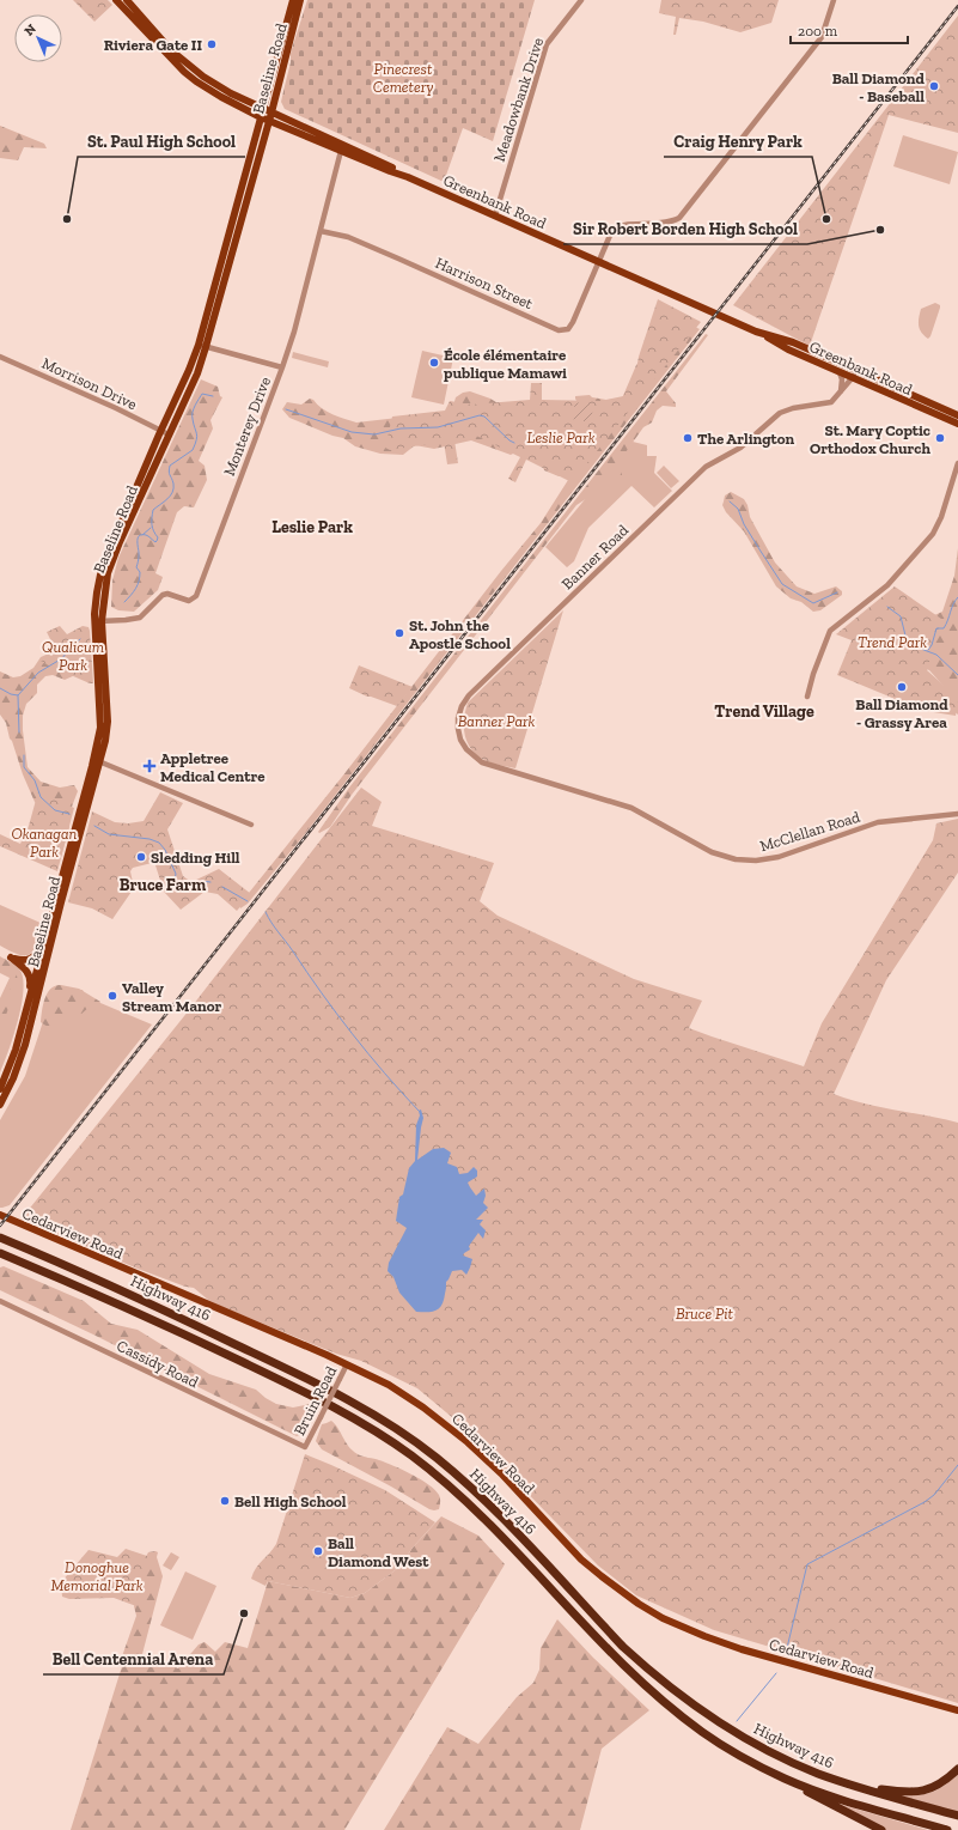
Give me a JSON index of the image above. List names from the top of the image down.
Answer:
{
  "streets": {
    "highway": ["Highway 416"],
    "main road": ["Baseline Road", "Greenbank Road", "Cedarview Road"],
    "street": [
      "Meadowbank Drive",
      "Harrison Street",
      "Morrison Drive",
      "Monterey Drive",
      "Banner Road",
      "McClellan Road",
      "Cassidy Road",
      "Bruin Road"
    ]
  },
  "crossings": [
    ["Baseline Road", "Greenbank Road"],
    ["Baseline Road", "Morrison Drive"],
    ["Baseline Road", "Monterey Drive"],
    ["Meadowbank Drive", "Greenbank Road"],
    ["Greenbank Road", "Harrison Street"],
    ["Greenbank Road", "Monterey Drive"],
    ["Greenbank Road", "Banner Road"],
    ["Harrison Street", "Monterey Drive"],
    ["Banner Road", "McClellan Road"],
    ["Cedarview Road", "Bruin Road"],
    ["Cassidy Road", "Bruin Road"]
  ],
  "districts": ["Leslie Park", "Trend Village", "Bruce Farm"],
  "parks": [
    "Pinecrest Cemetery",
    "Leslie Park",
    "Trend Park",
    "Qualicum Park",
    "Banner Park",
    "Okanagan Park",
    "Bruce Pit",
    "Donoghue Memorial Park"
  ],
  "places": {
    "other": [
      "Riviera Gate II",
      "Ball Diamond - Baseball",
      "St. Paul High School",
      "Craig Henry Park",
      "Sir Robert Borden High School",
      "École élémentaire publique Mamawi",
      "The Arlington",
      "St. Mary Coptic Orthodox Church",
      "St. John the Apostle School",
      "Ball Diamond - Grassy Area",
      "Sledding Hill",
      "Valley Stream Manor",
      "Bell High School",
      "Ball Diamond West",
      "Bell Centennial Arena"
    ],
    "health": ["Appletree Medical Centre"]
  },
  "scale_bar": "200 m",
  "north": "top left"
}
